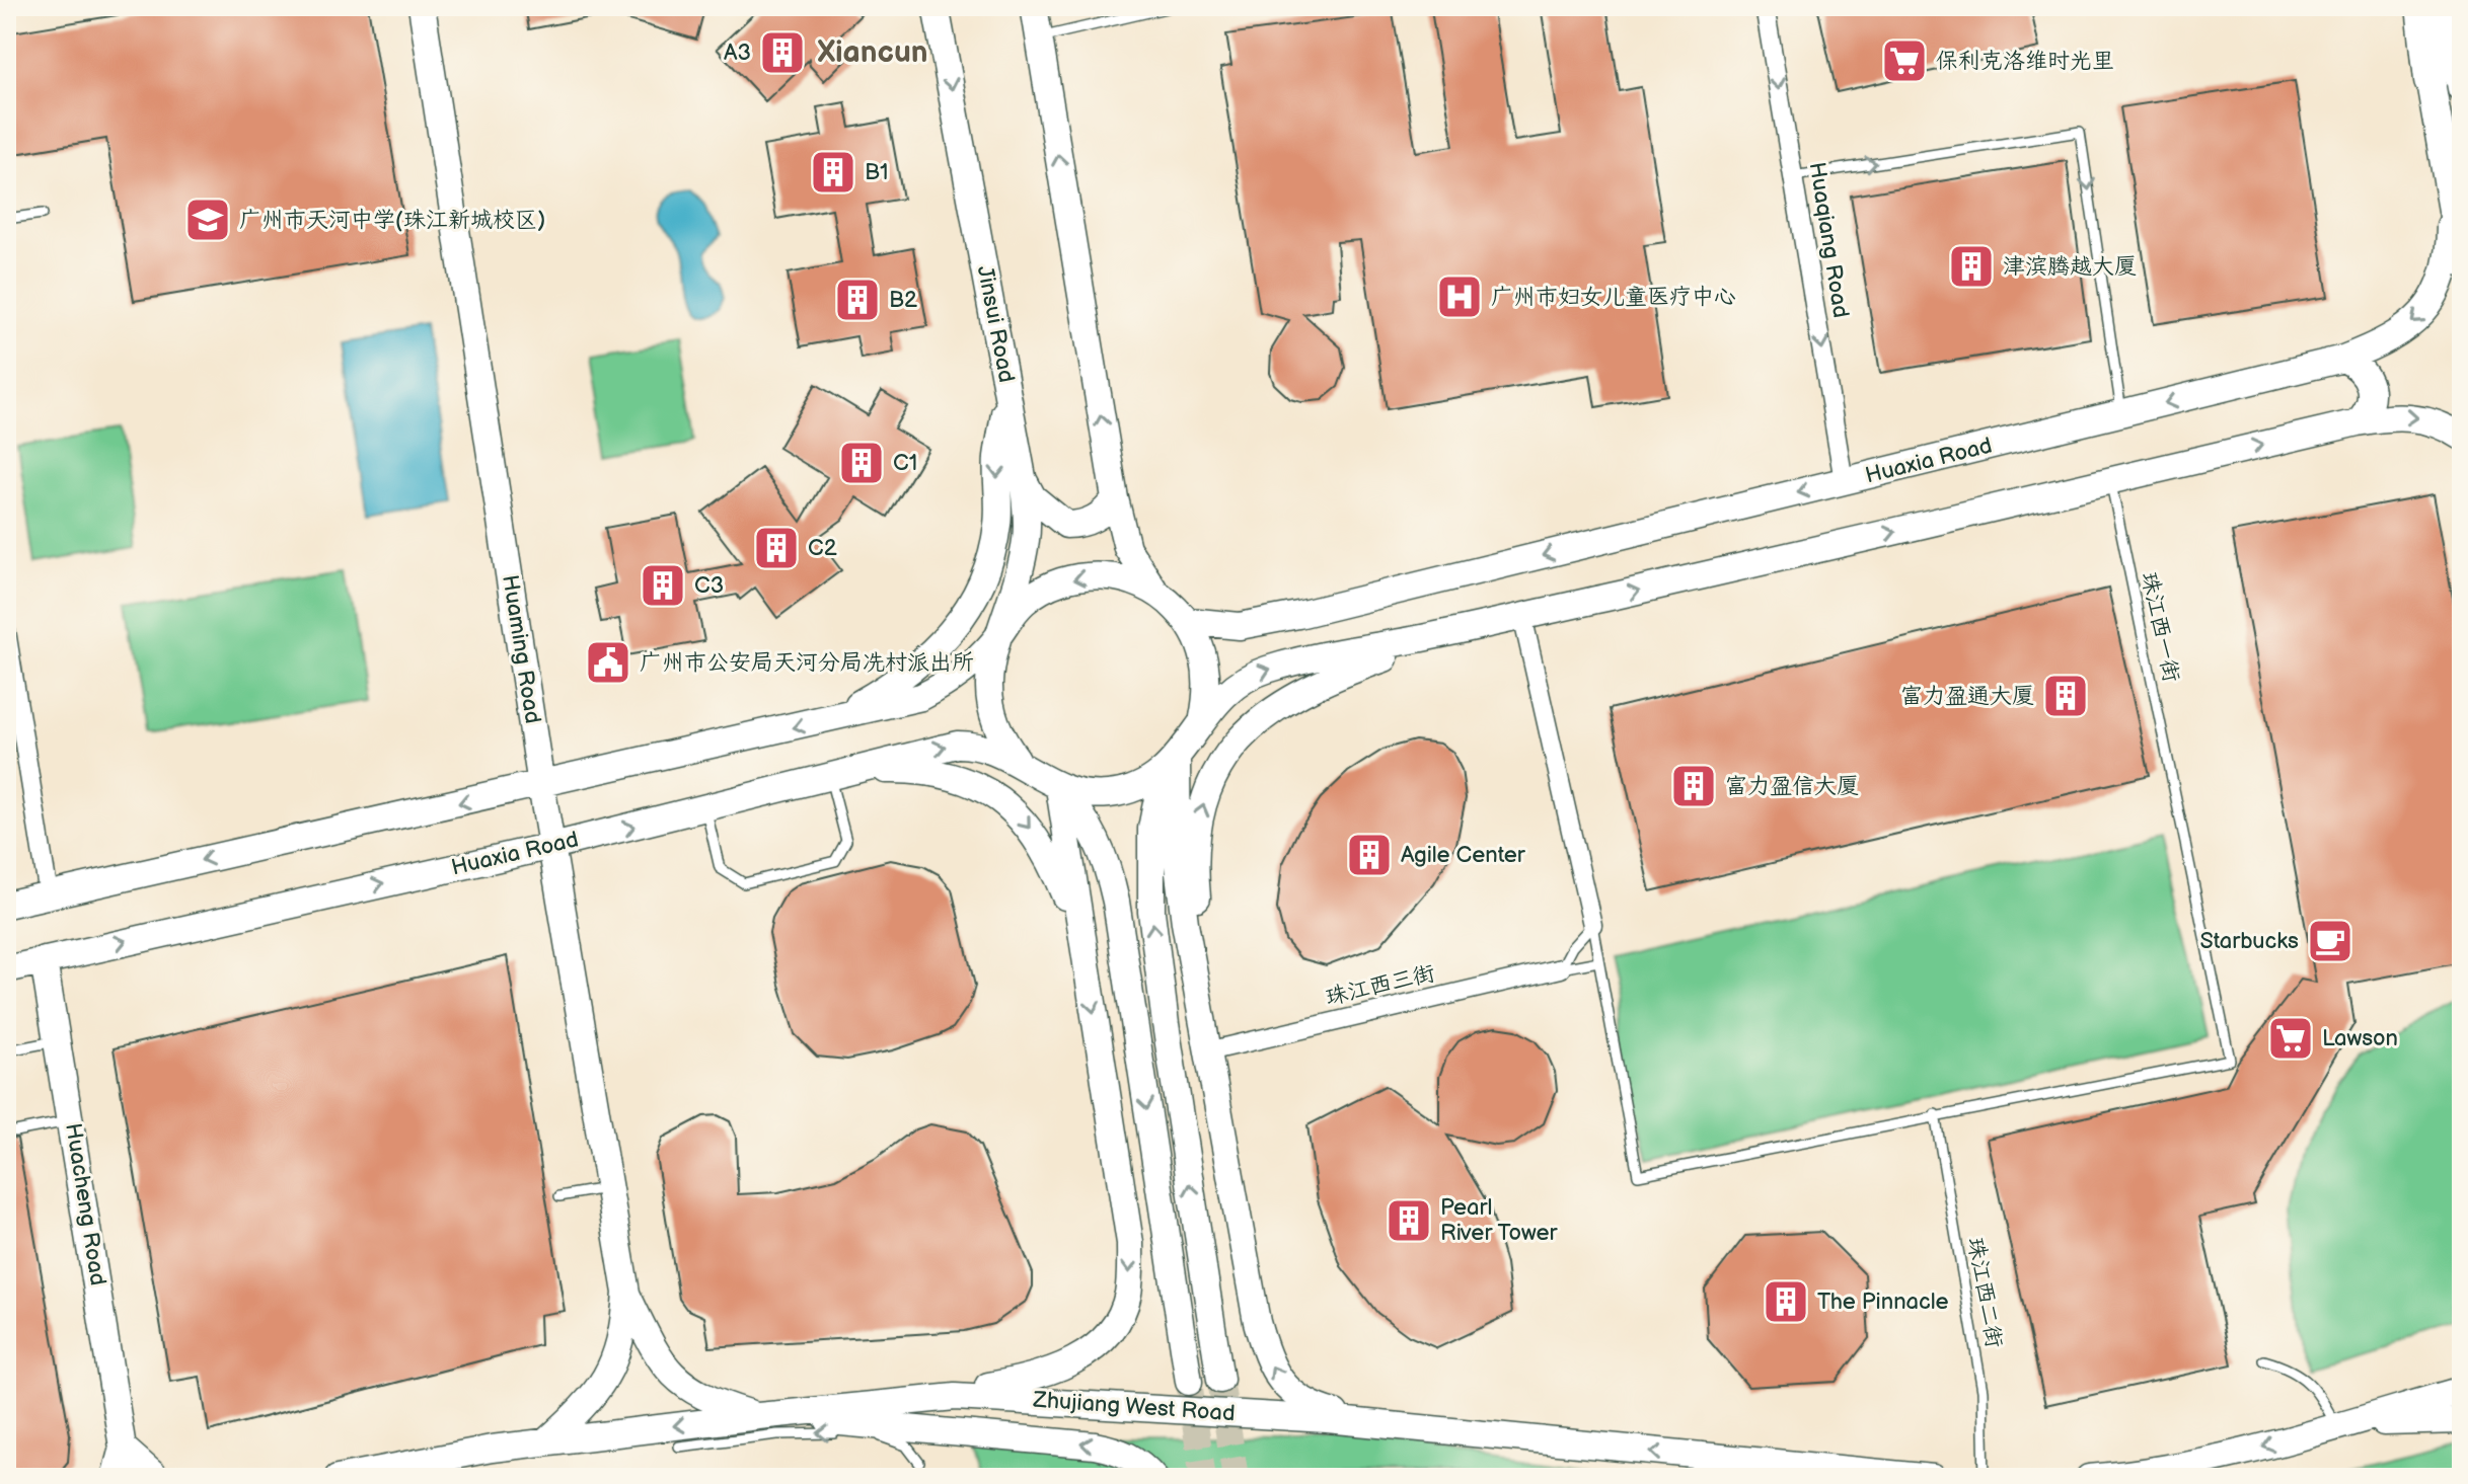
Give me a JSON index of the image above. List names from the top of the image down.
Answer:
{
  "streets": {
    "main road": [
      "Jinsui Road",
      "Huaxia Road",
      "Huaming Road",
      "Huacheng Road",
      "Zhujiang West Road"
    ],
    "street": ["Huaqiang Road", "珠江西三街"],
    "lane": ["珠江西一街", "珠江西二街"]
  },
  "crossings": [
    ["Huaqiang Road", "Huaxia Road"],
    ["Jinsui Road", "Huaxia Road"],
    ["Huaxia Road", "珠江西一街"],
    ["Huaxia Road", "Huaming Road"],
    ["Huaxia Road", "Huacheng Road"],
    ["珠江西一街", "珠江西二街"]
  ],
  "one_way": ["Huaqiang Road", "Zhujiang West Road"],
  "districts": ["Xiancun"],
  "places": {
    "building": [
      "A3",
      "B1",
      "津滨腾越大厦",
      "B2",
      "C1",
      "C2",
      "C3",
      "富力盈通大厦",
      "富力盈信大厦",
      "Agile Center",
      "Pearl River Tower",
      "The Pinnacle"
    ],
    "supermarket": ["保利克洛维时光里", "Lawson"],
    "school or university": ["广州市天河中学(珠江新城校区)"],
    "hospital": ["广州市妇女儿童医疗中心"],
    "public building": ["广州市公安局天河分局冼村派出所"],
    "cafe": ["Starbucks"]
  }
}
